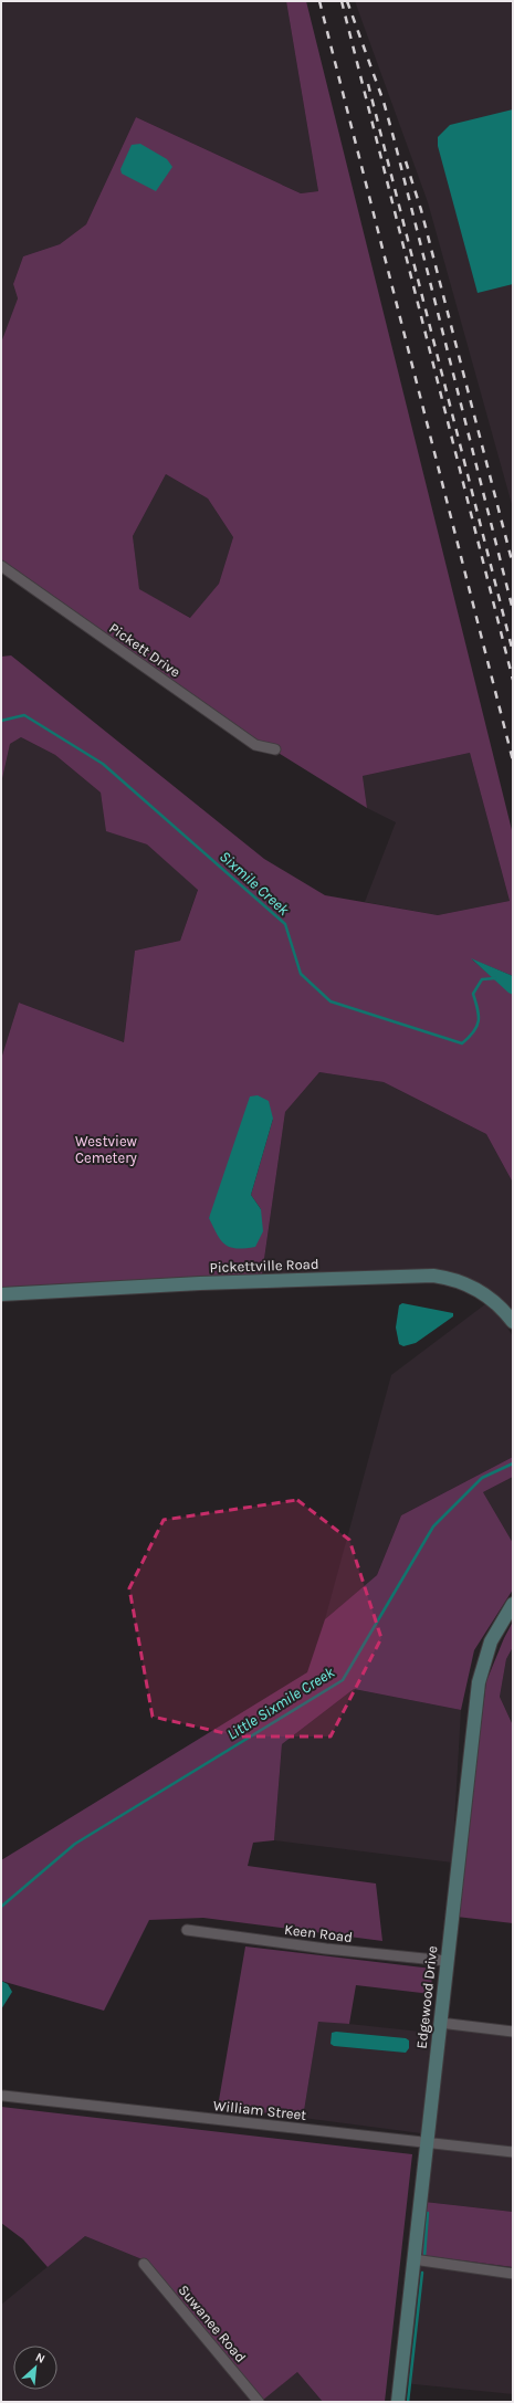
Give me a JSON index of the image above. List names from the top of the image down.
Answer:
{
  "streets": {
    "street": [
      "Pickett Drive",
      "Pickettville Road",
      "Keen Road",
      "Edgewood Drive",
      "William Street",
      "Suwanee Road"
    ]
  },
  "crossings": [
    ["Keen Road", "Edgewood Drive"],
    ["Edgewood Drive", "William Street"]
  ],
  "water": ["Sixmile Creek", "Little Sixmile Creek"],
  "parks": ["Westview Cemetery"],
  "north": "top right"
}
